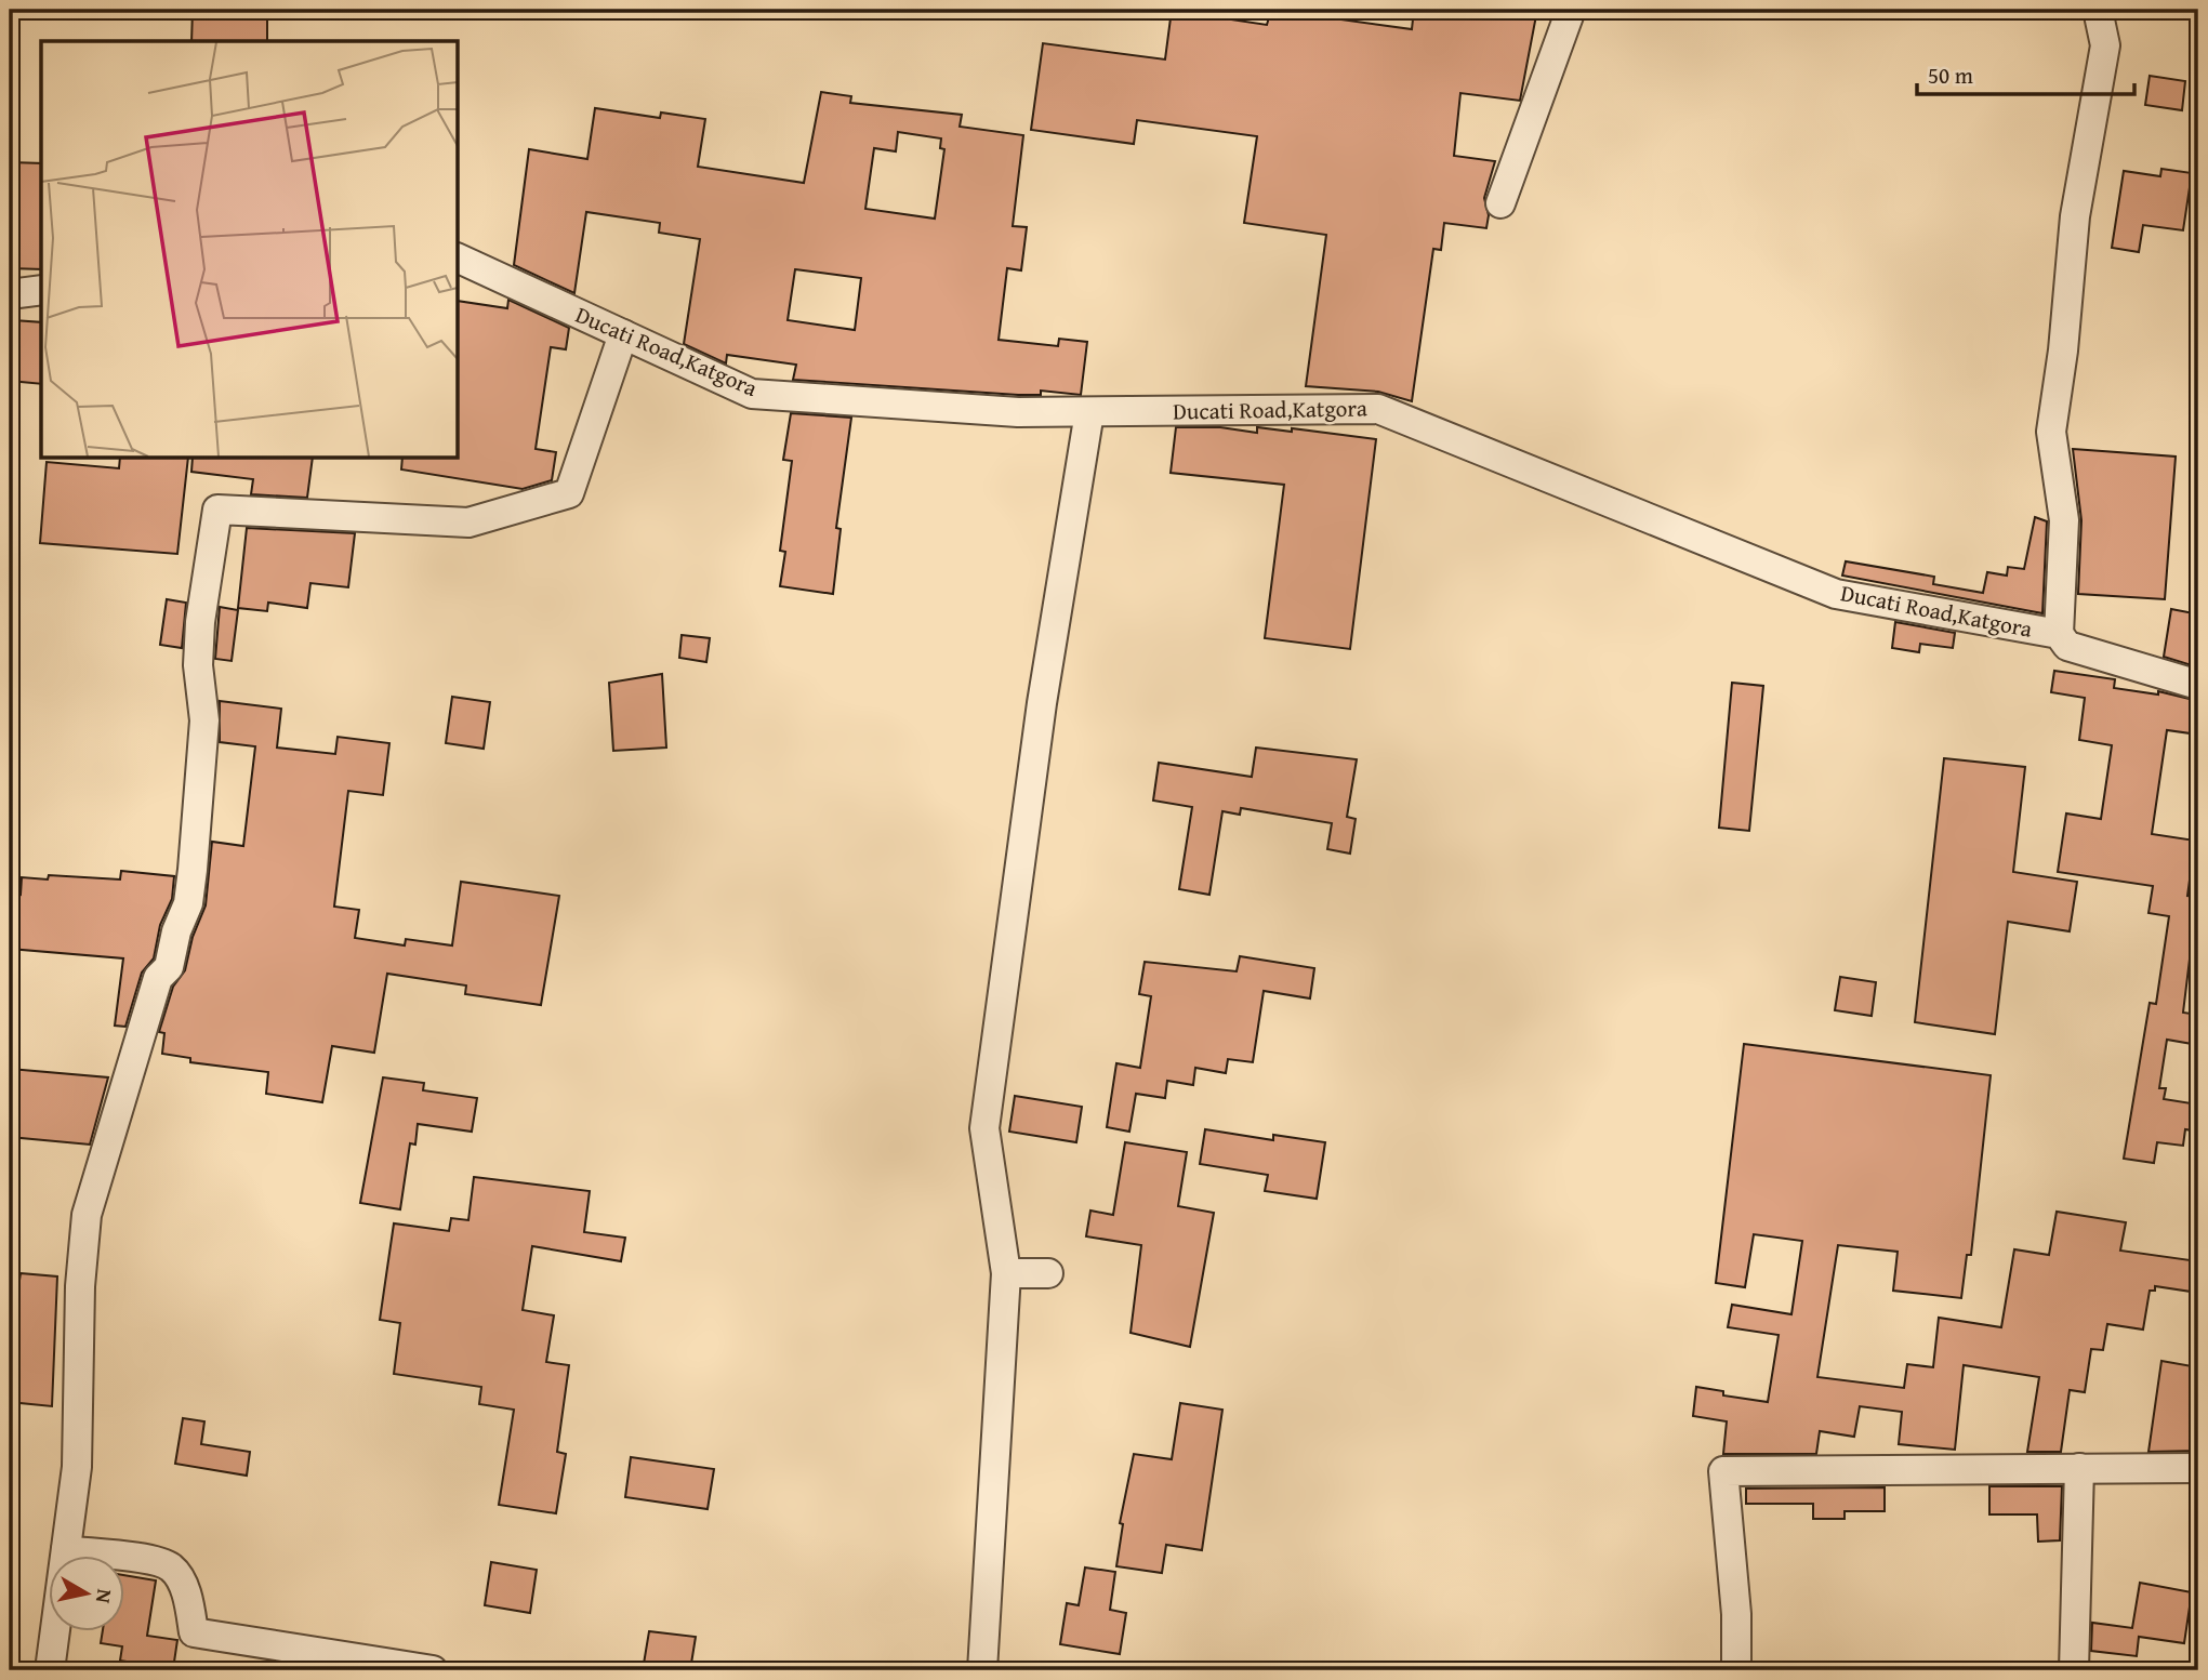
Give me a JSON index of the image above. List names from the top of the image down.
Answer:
{
  "streets": {
    "street": ["Ducati Road,Katgora"]
  },
  "scale_bar": "50 m",
  "north": "right"
}
